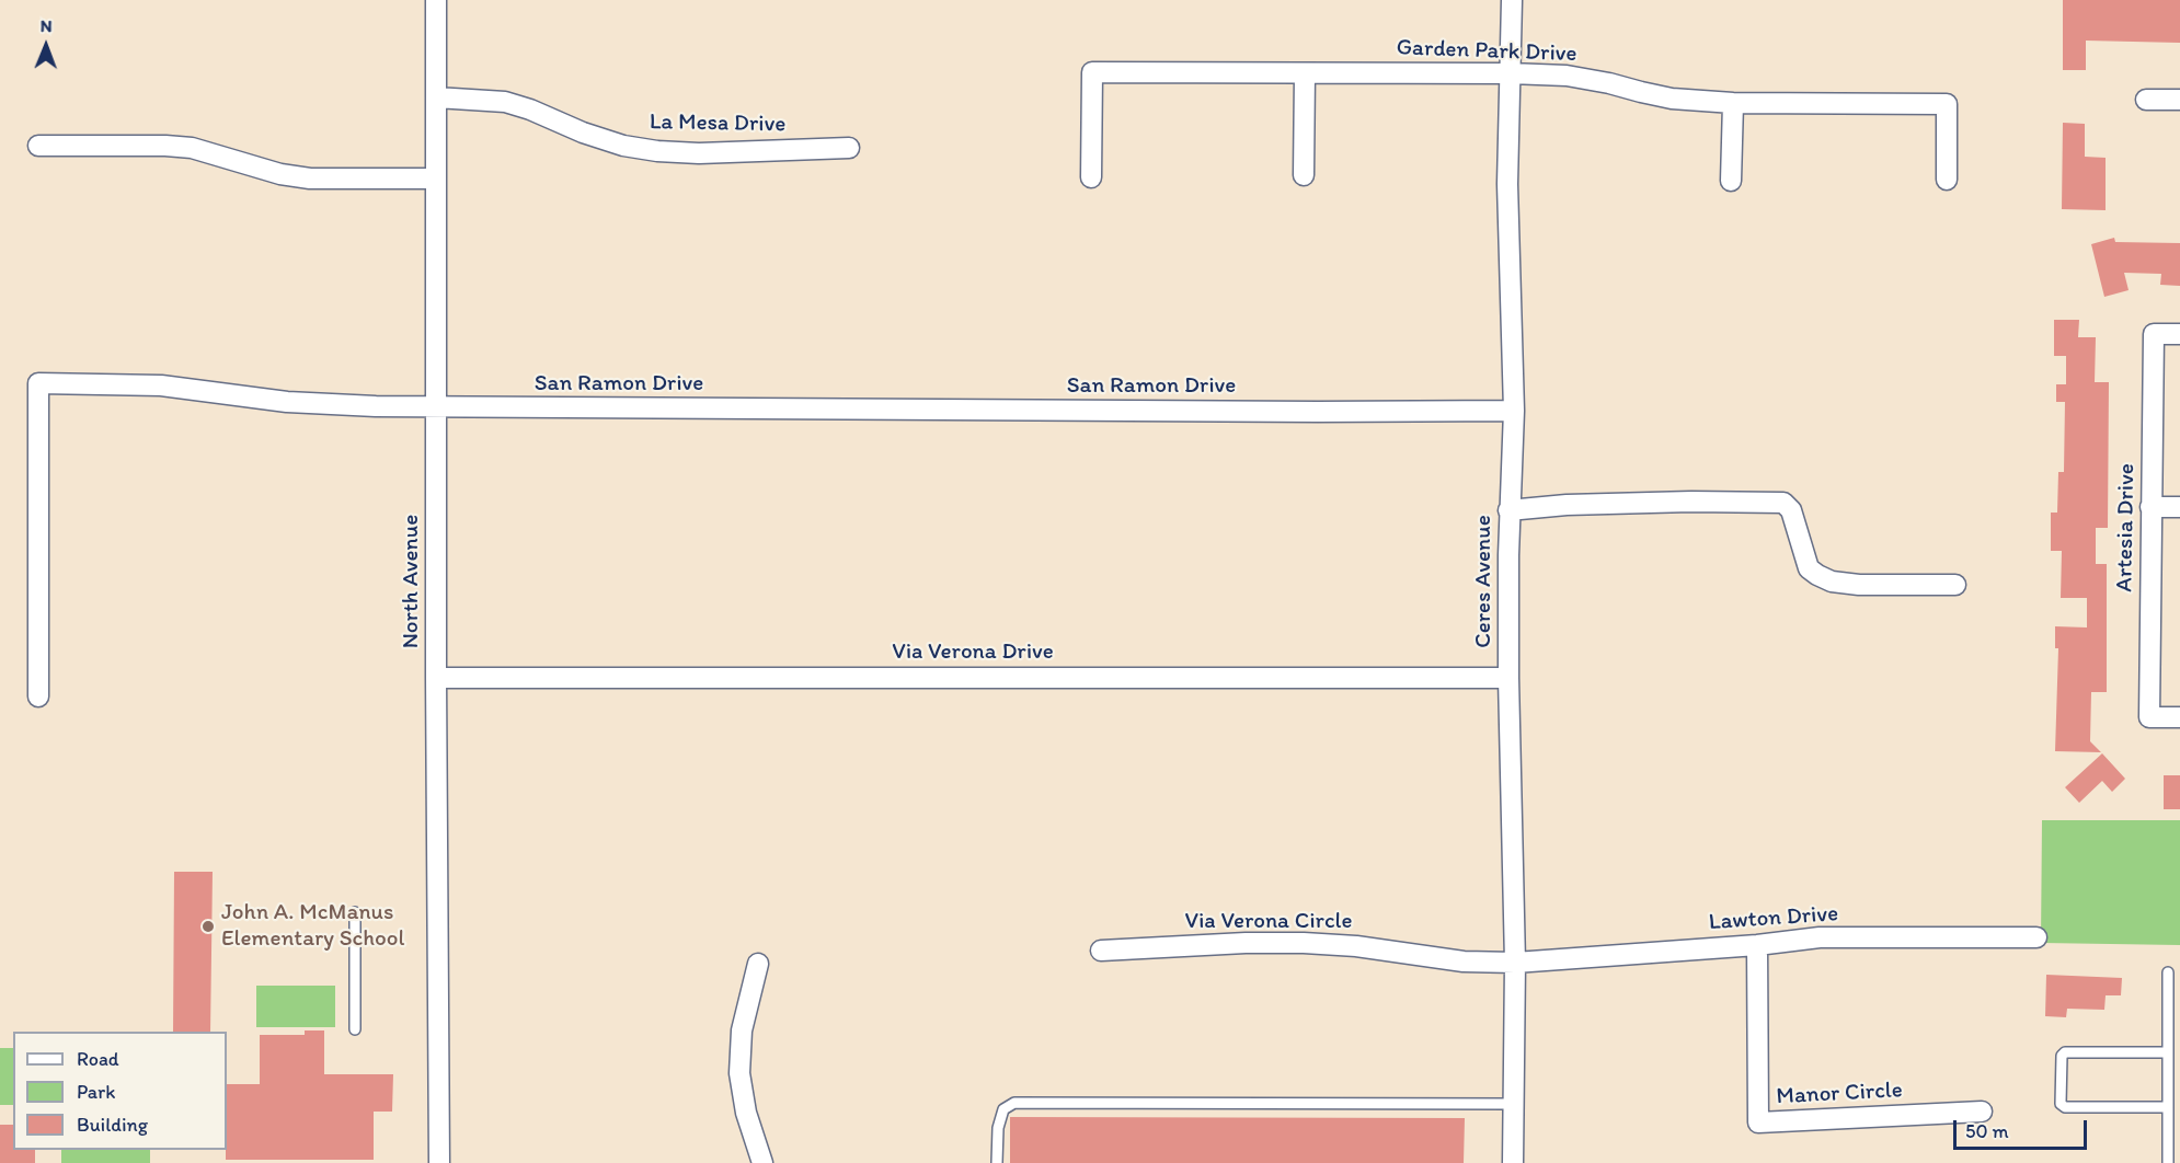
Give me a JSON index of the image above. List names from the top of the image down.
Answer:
{
  "streets": {
    "street": [
      "Garden Park Drive",
      "La Mesa Drive",
      "San Ramon Drive",
      "Artesia Drive",
      "North Avenue",
      "Ceres Avenue",
      "Via Verona Drive",
      "Lawton Drive",
      "Via Verona Circle",
      "Manor Circle"
    ]
  },
  "crossings": [
    ["Garden Park Drive", "Ceres Avenue"],
    ["La Mesa Drive", "North Avenue"],
    ["San Ramon Drive", "North Avenue"],
    ["San Ramon Drive", "Ceres Avenue"],
    ["North Avenue", "Via Verona Drive"],
    ["Ceres Avenue", "Via Verona Drive"],
    ["Ceres Avenue", "Lawton Drive"],
    ["Ceres Avenue", "Via Verona Circle"],
    ["Lawton Drive", "Via Verona Circle"],
    ["Lawton Drive", "Manor Circle"]
  ],
  "places": ["John A. McManus Elementary School"],
  "legend": ["Road", "Park", "Building"],
  "scale_bar": "50 m",
  "north": "top"
}
